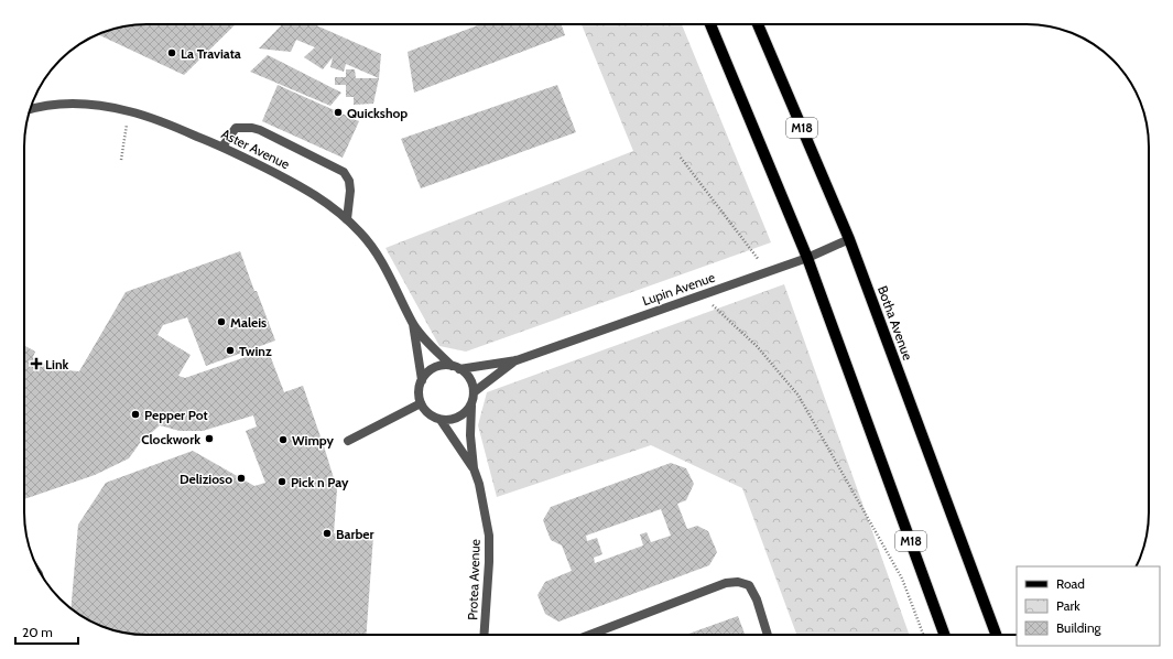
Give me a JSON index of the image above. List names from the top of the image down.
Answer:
{
  "streets": {
    "main road": ["M18", "Botha Avenue"],
    "street": ["Aster Avenue", "Lupin Avenue", "Protea Avenue"]
  },
  "crossings": [
    ["M18", "Lupin Avenue"],
    ["Aster Avenue", "Lupin Avenue"],
    ["Aster Avenue", "Protea Avenue"],
    ["Lupin Avenue", "Botha Avenue"],
    ["Lupin Avenue", "Protea Avenue"]
  ],
  "places": {
    "other": [
      "La Traviata",
      "Quickshop",
      "Maleis",
      "Twinz",
      "Pepper Pot",
      "Clockwork",
      "Wimpy",
      "Delizioso",
      "Pick n Pay",
      "Barber"
    ],
    "health": ["Link"]
  },
  "legend": ["Road", "Park", "Building"],
  "scale_bar": "20 m"
}
